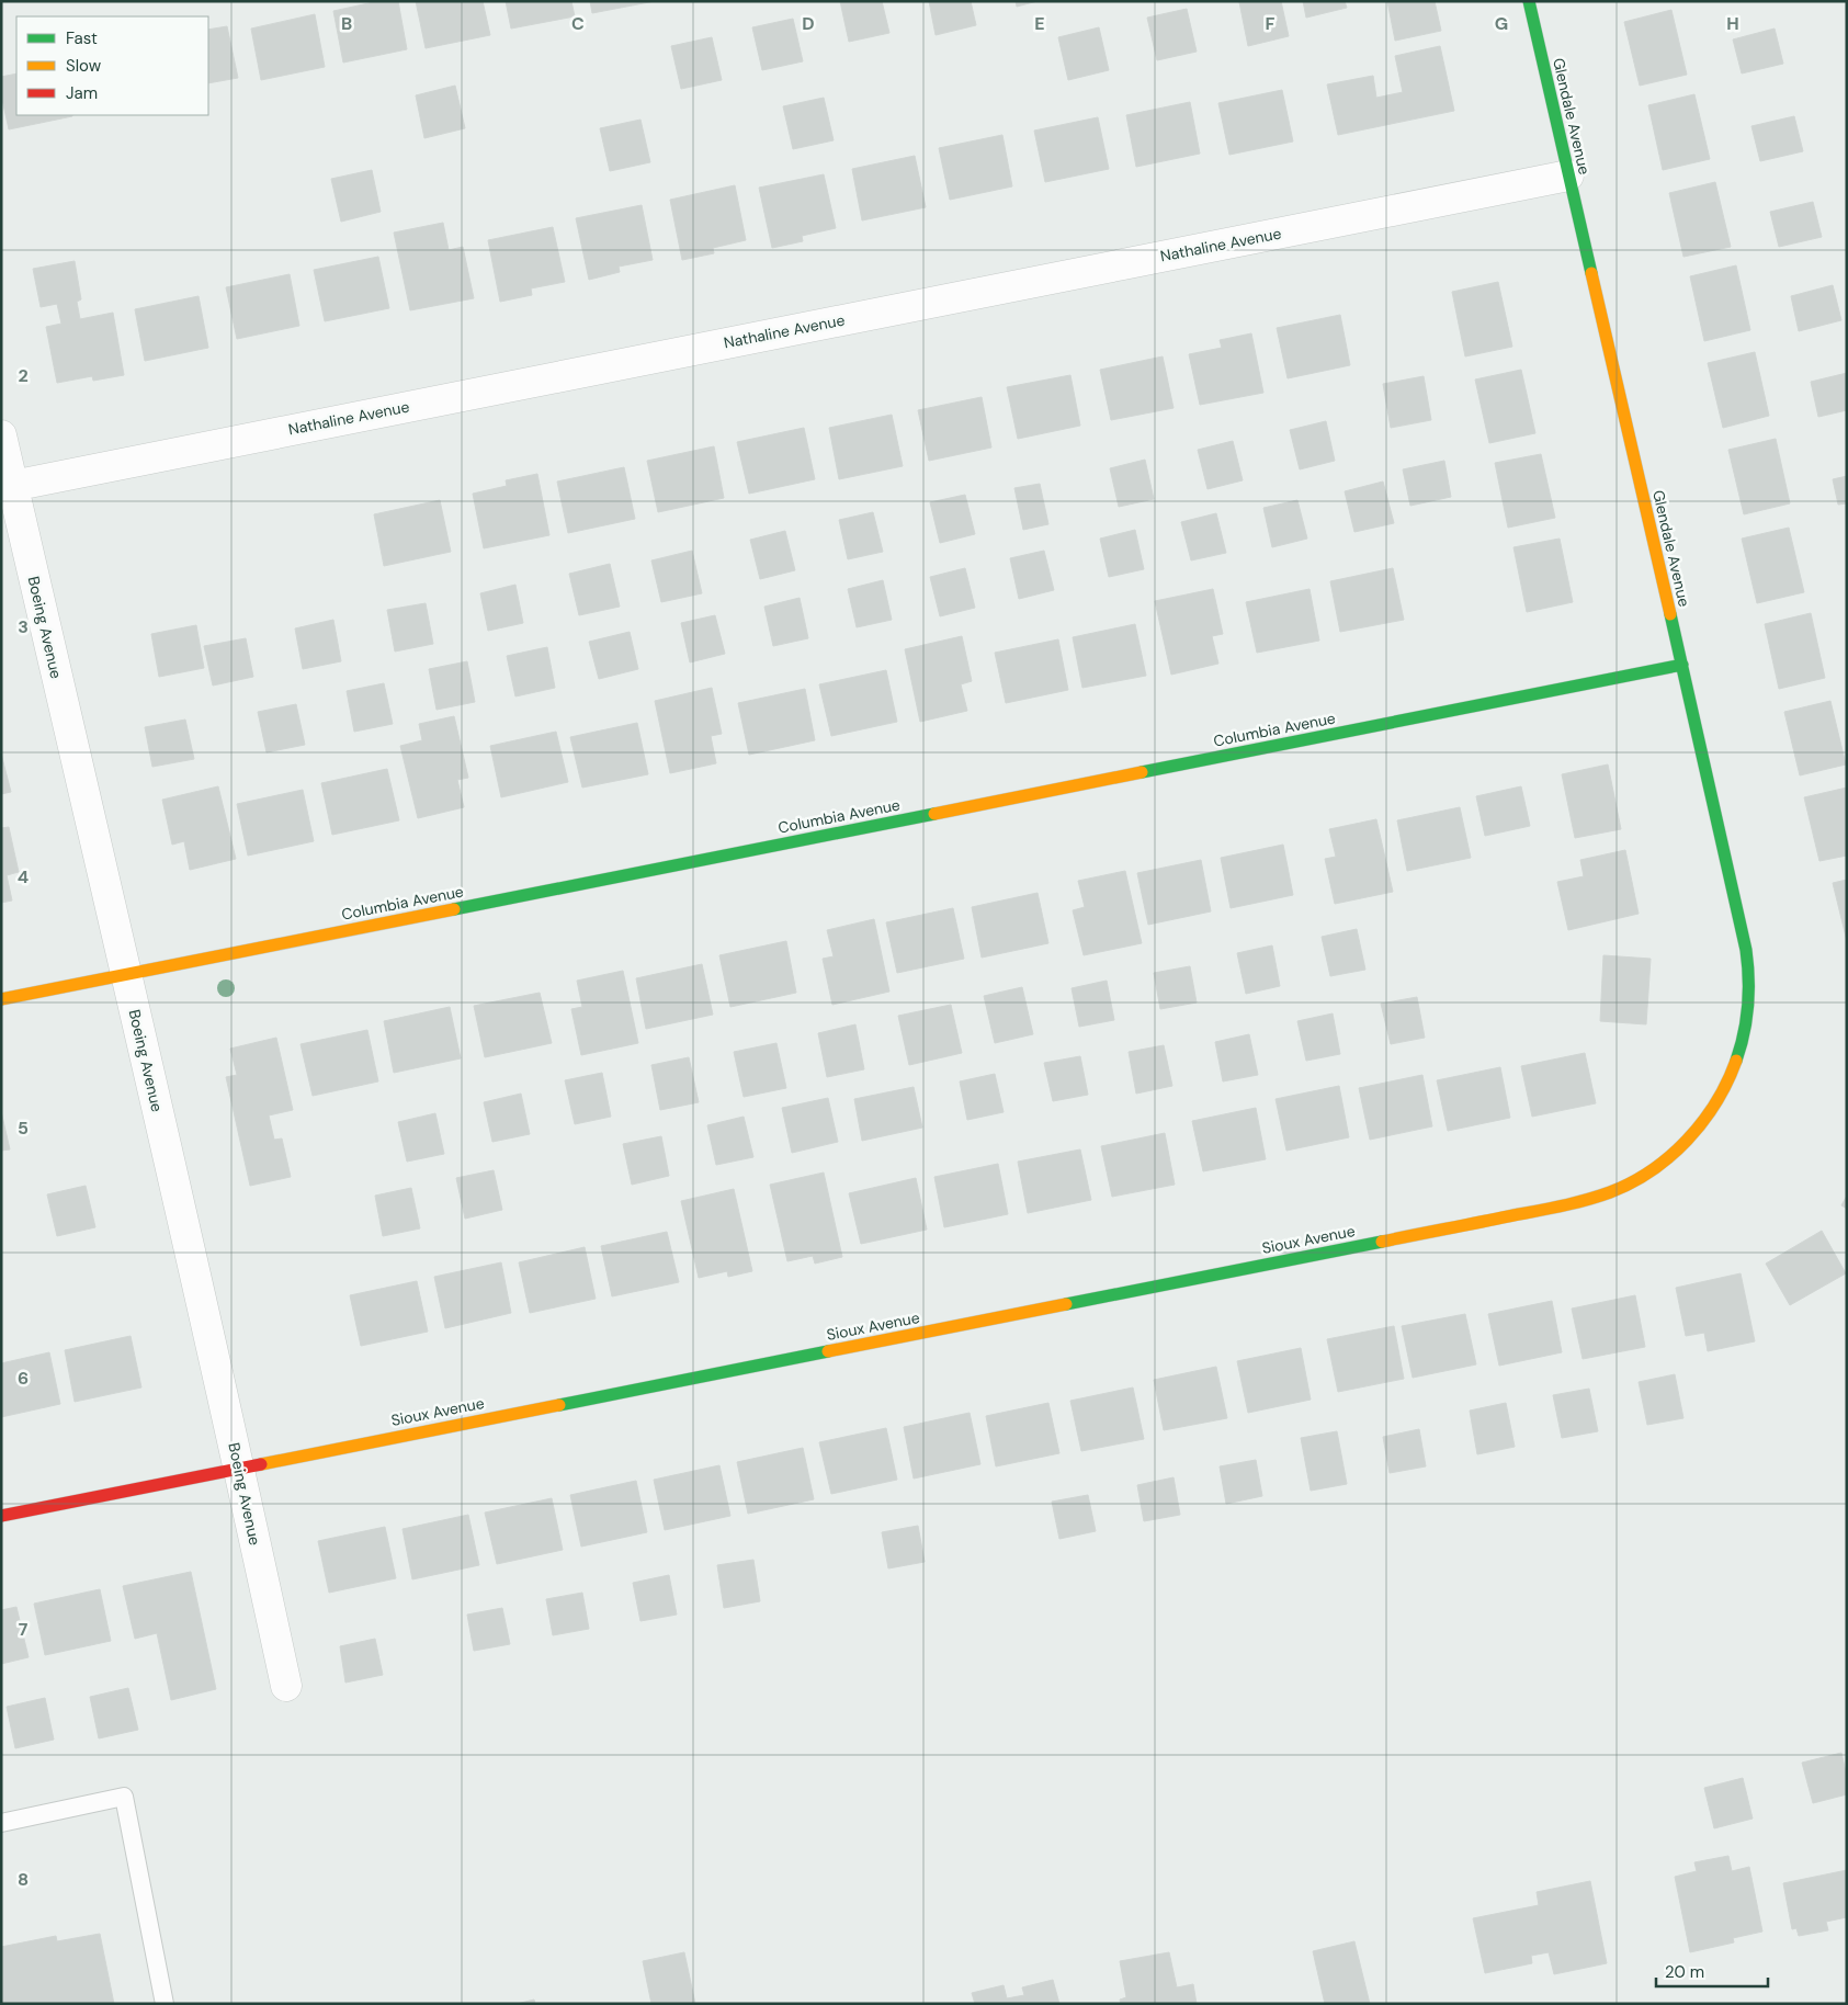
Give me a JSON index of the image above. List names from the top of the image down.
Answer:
{
  "streets": {
    "street": [
      "Glendale Avenue",
      "Nathaline Avenue",
      "Boeing Avenue",
      "Columbia Avenue",
      "Sioux Avenue"
    ]
  },
  "crossings": [
    ["Glendale Avenue", "Nathaline Avenue"],
    ["Glendale Avenue", "Columbia Avenue"],
    ["Glendale Avenue", "Sioux Avenue"],
    ["Nathaline Avenue", "Boeing Avenue"],
    ["Boeing Avenue", "Columbia Avenue"],
    ["Boeing Avenue", "Sioux Avenue"]
  ],
  "legend": ["Fast", "Slow", "Jam"],
  "scale_bar": "20 m",
  "grid": {
    "columns": [
      "B",
      "C",
      "D",
      "E",
      "F",
      "G",
      "H"
    ],
    "rows": [
      "2",
      "3",
      "4",
      "5",
      "6",
      "7",
      "8"
    ]
  }
}
